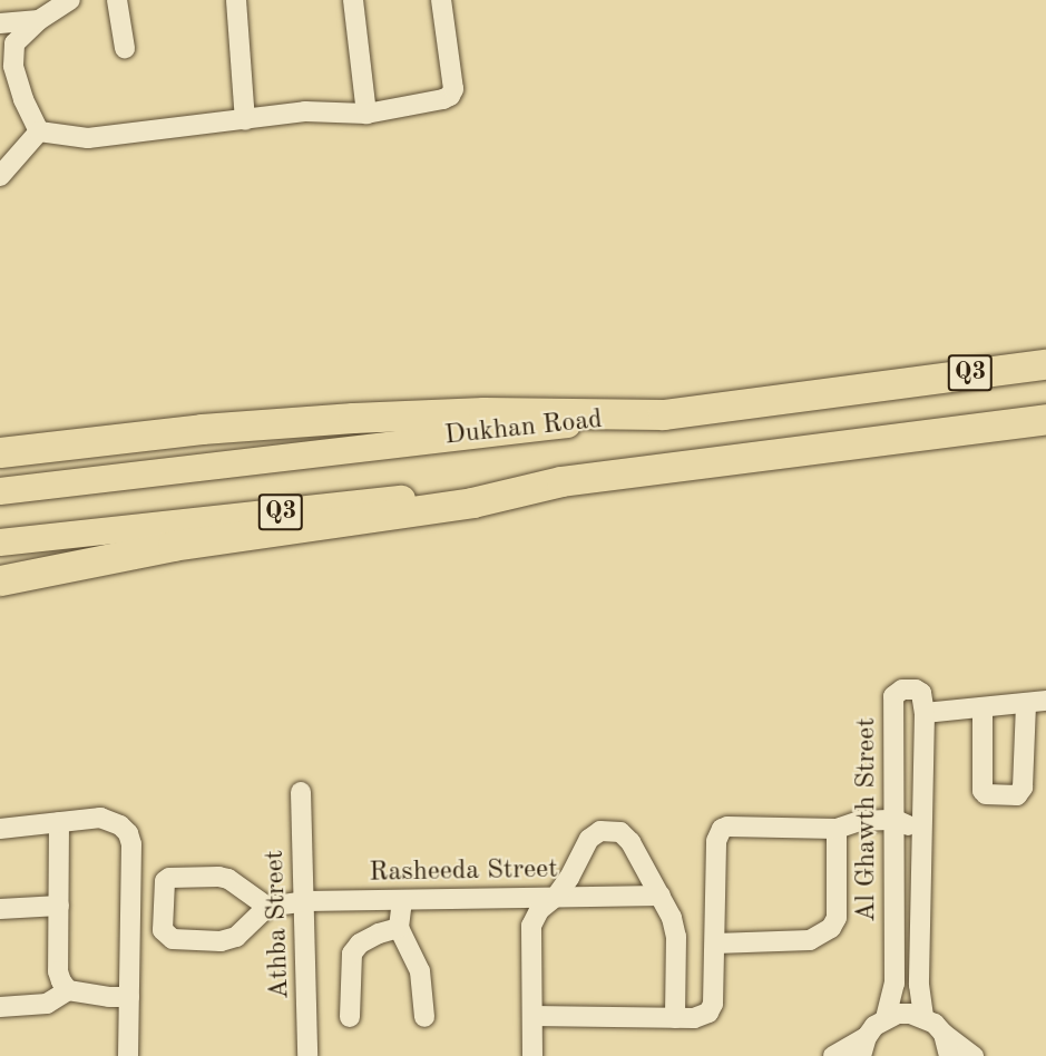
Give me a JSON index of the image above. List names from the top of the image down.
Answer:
{
  "streets": {
    "highway": ["Q3", "Dukhan Road"],
    "street": ["Al Ghawth Street", "Rasheeda Street", "Athba Street"]
  },
  "crossings": [
    ["Rasheeda Street", "Athba Street"]
  ]
}
